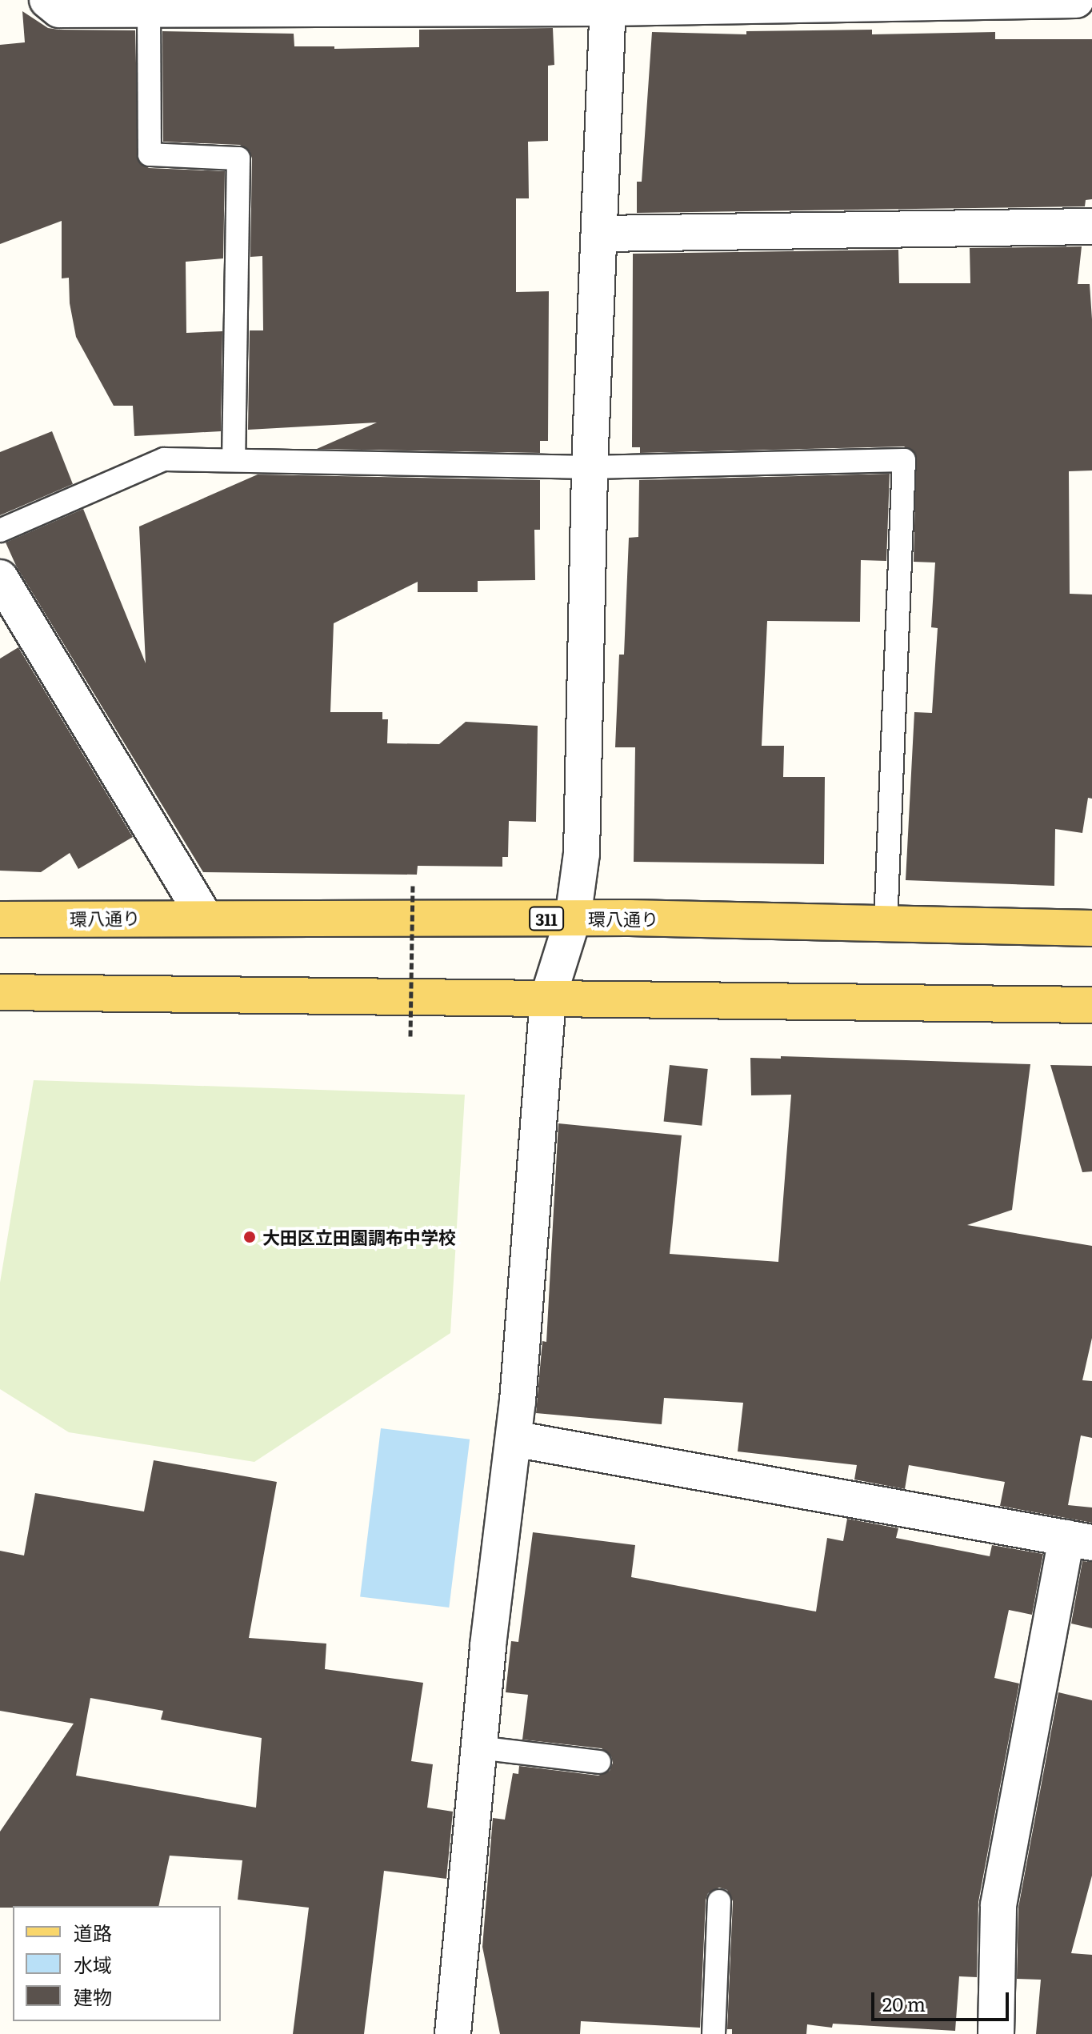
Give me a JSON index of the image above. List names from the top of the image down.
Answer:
{
  "streets": {
    "main road": ["環八通り", "311"]
  },
  "places": ["大田区立田園調布中学校"],
  "legend": ["道路", "水域", "建物"],
  "scale_bar": "20 m"
}
